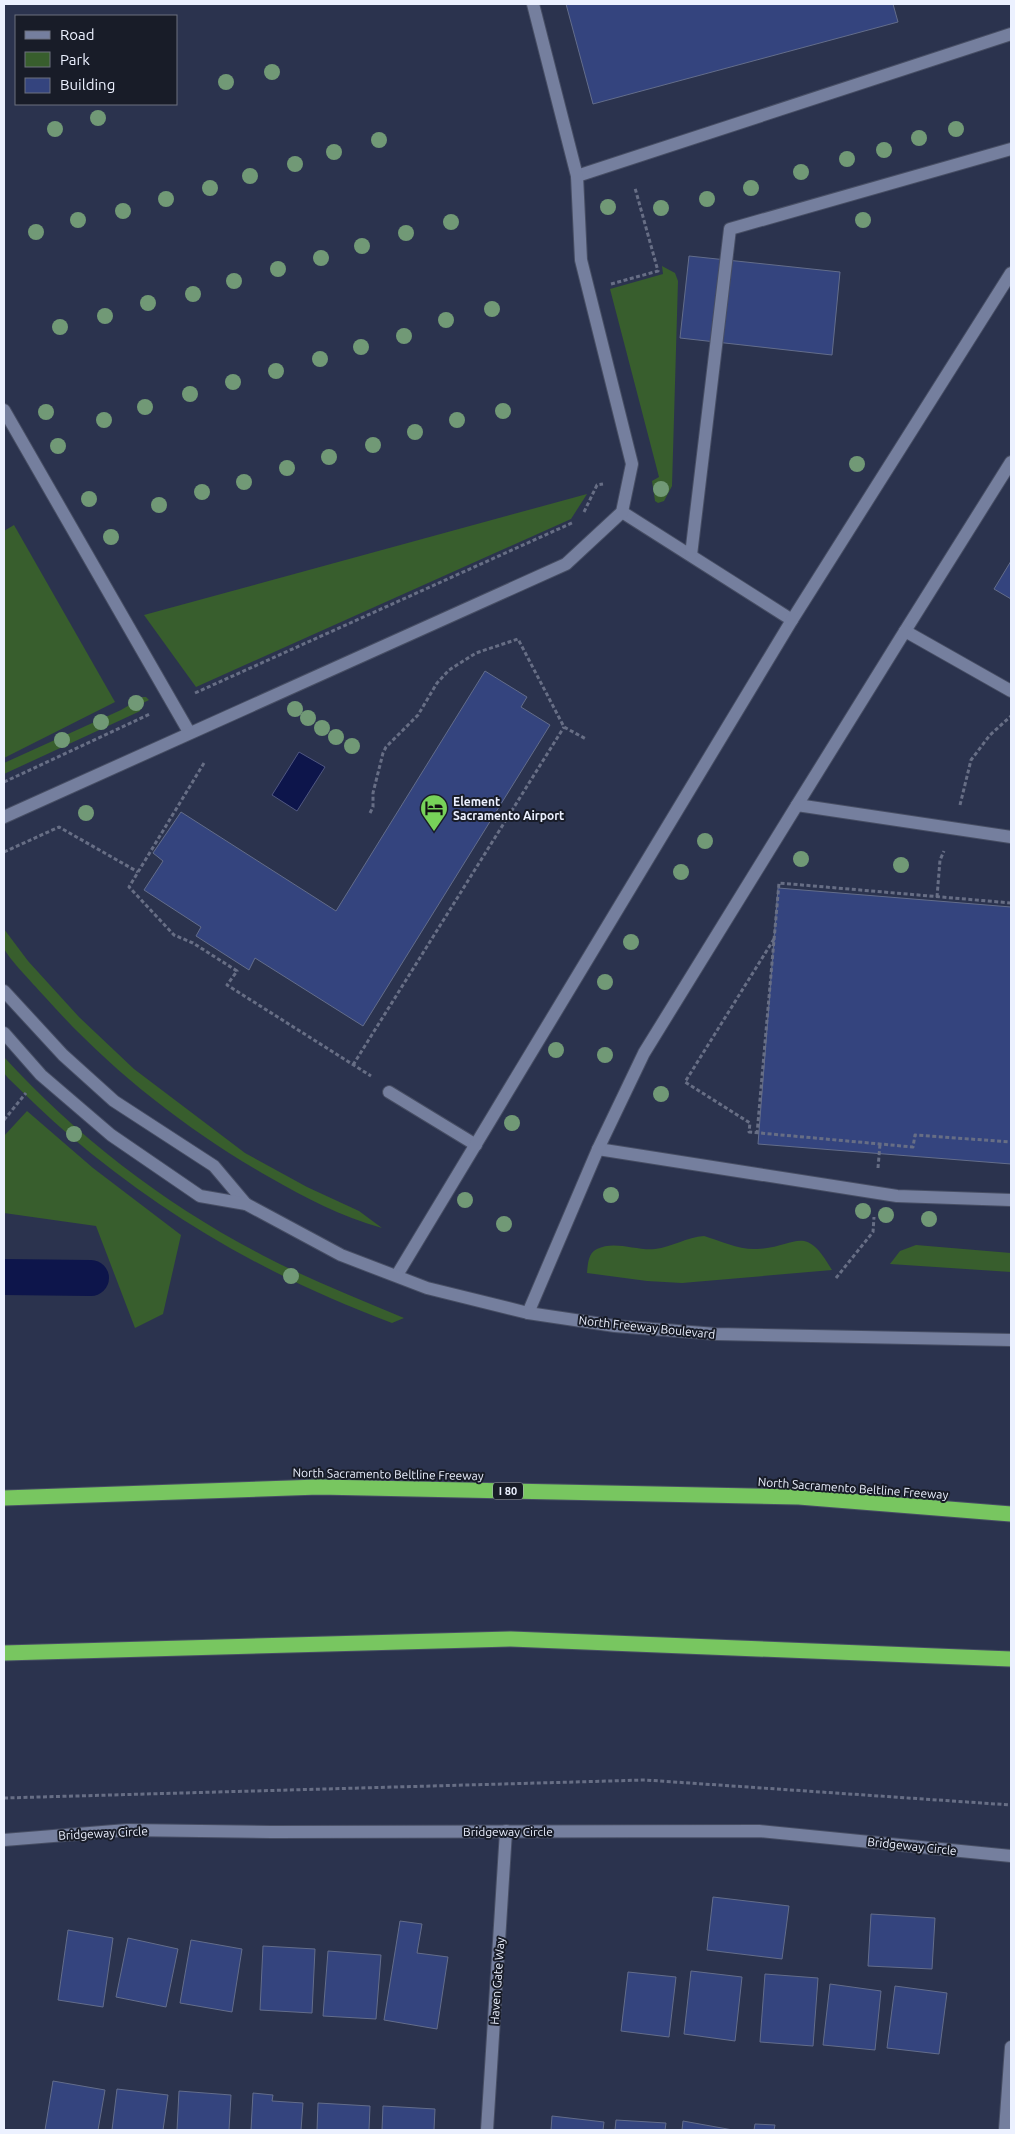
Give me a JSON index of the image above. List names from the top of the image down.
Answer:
{
  "streets": {
    "highway": ["North Sacramento Beltline Freeway", "I 80"],
    "street": ["North Freeway Boulevard", "Bridgeway Circle", "Haven Gate Way"]
  },
  "crossings": [
    ["Bridgeway Circle", "Haven Gate Way"]
  ],
  "places": {
    "hotel": ["Element Sacramento Airport"]
  },
  "legend": ["Road", "Park", "Building"]
}
